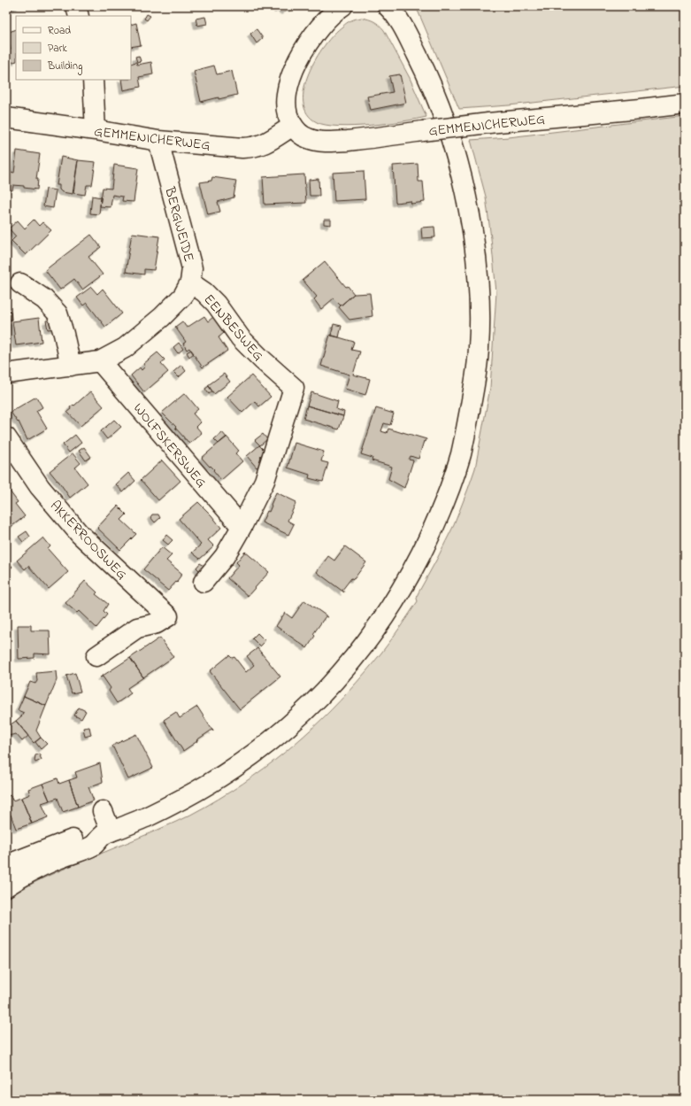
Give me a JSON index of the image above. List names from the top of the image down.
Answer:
{
  "streets": {
    "main road": [
      "GEMMENICHERWEG",
      "BERGWEIDE",
      "EENBESWEG",
      "WOLFSKERSWEG",
      "AKKERROOSWEG"
    ]
  },
  "crossings": [
    ["GEMMENICHERWEG", "BERGWEIDE"],
    ["BERGWEIDE", "EENBESWEG"],
    ["BERGWEIDE", "WOLFSKERSWEG"],
    ["EENBESWEG", "WOLFSKERSWEG"]
  ],
  "legend": ["Road", "Park", "Building"]
}
